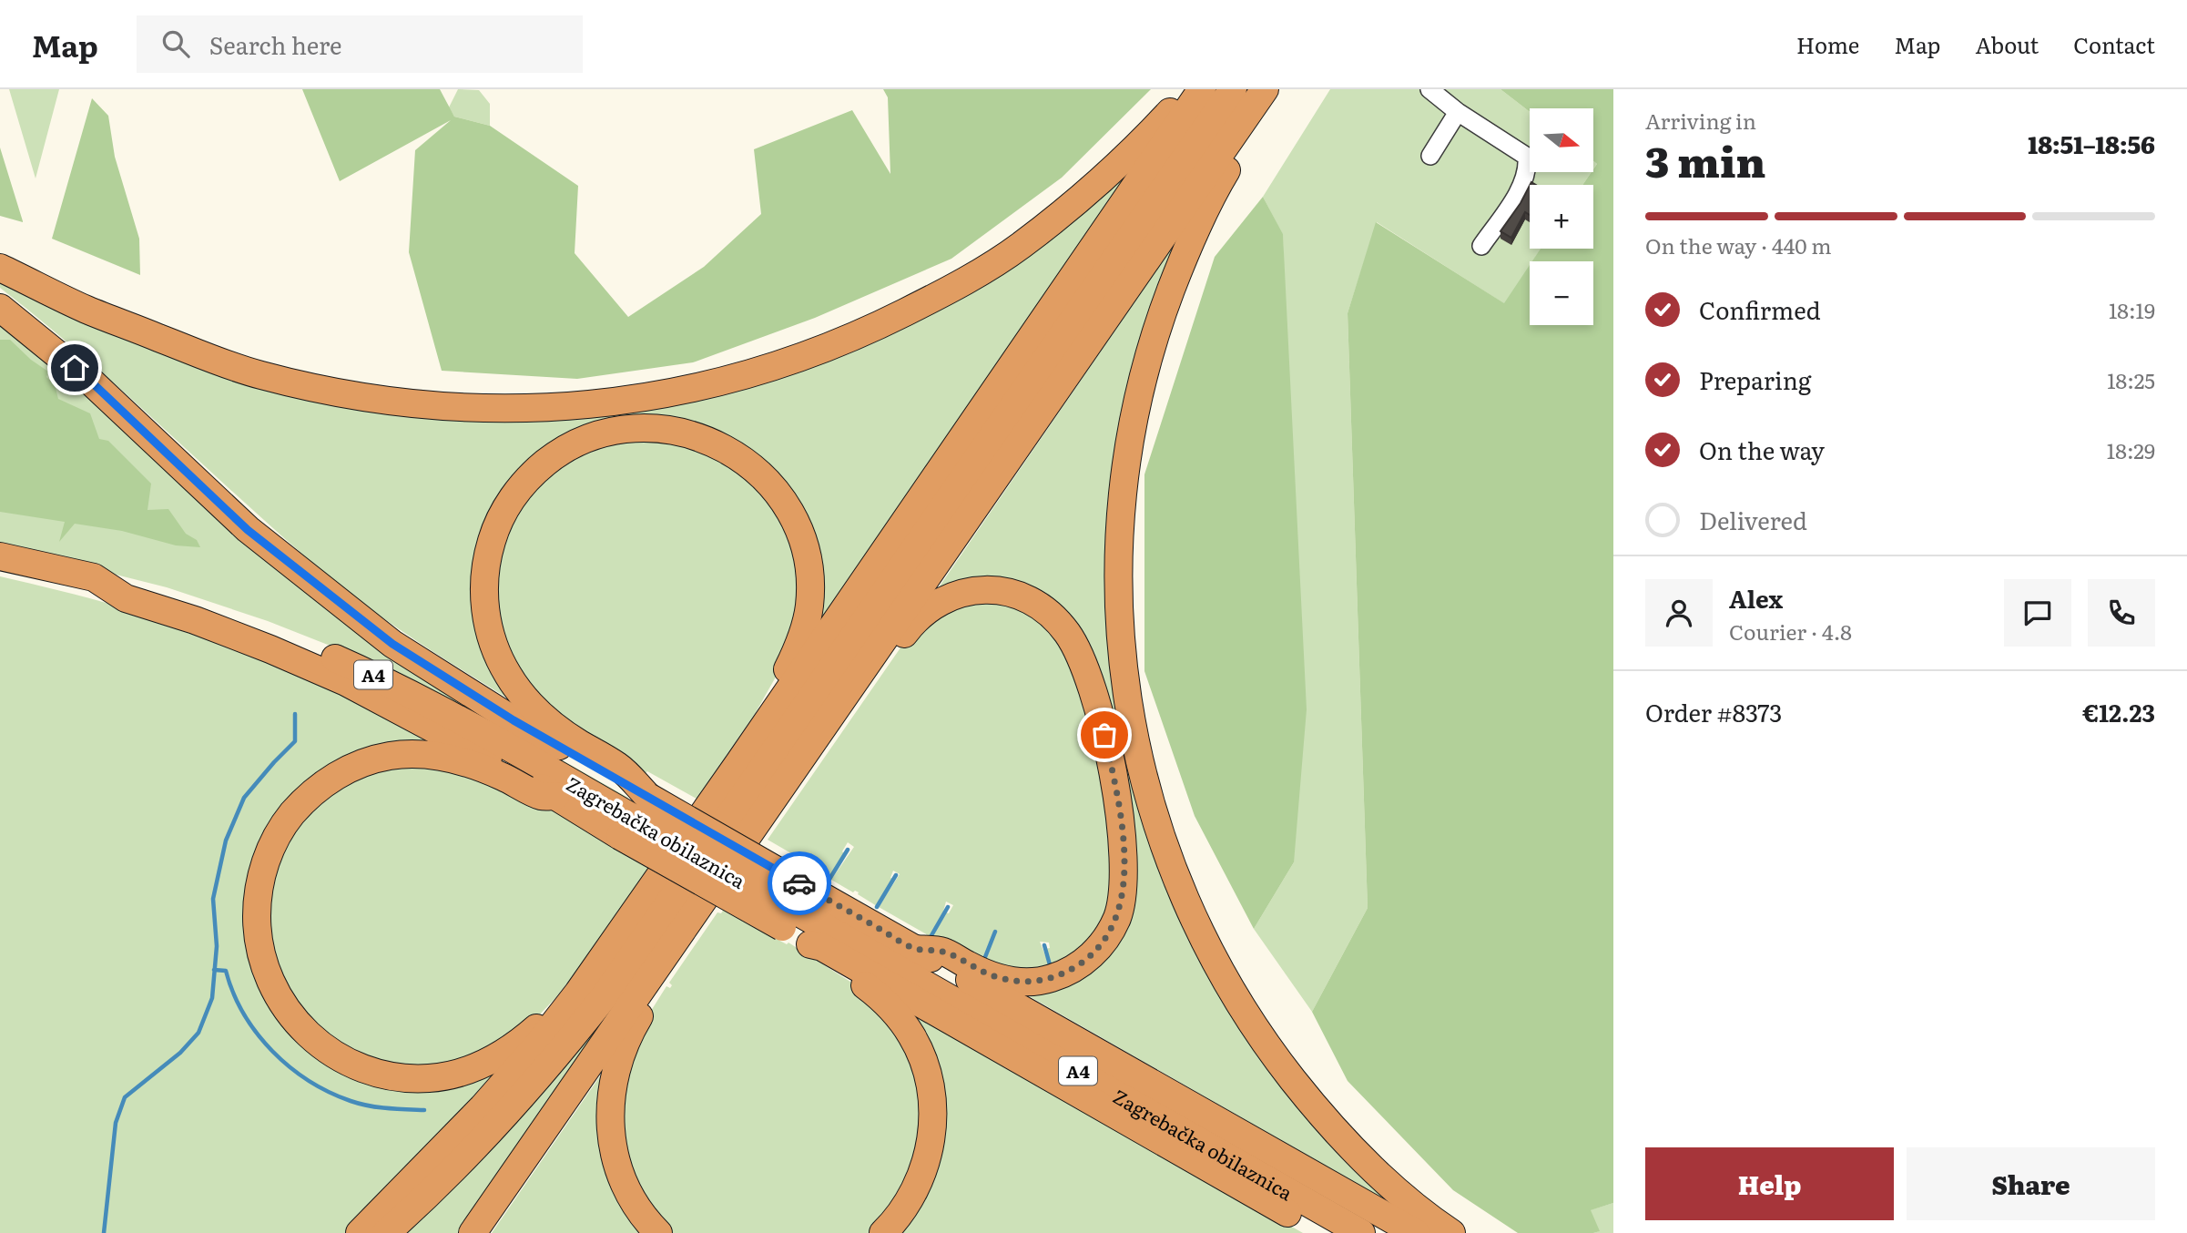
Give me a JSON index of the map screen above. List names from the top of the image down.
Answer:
{
  "streets": {
    "highway": ["A4", "Zagrebačka obilaznica"]
  },
  "north": "right",
  "page": {
    "header": "Map",
    "search": "Search here",
    "nav": [
      "Home",
      "Map",
      "About",
      "Contact"
    ],
    "heading": ["3 min", "Arriving in", "18:51–18:56"],
    "panel": [
      "Alex",
      "Courier · 4.8",
      "Order #8373",
      "€12.23"
    ],
    "map_buttons": ["+", "−"],
    "bar": "On the way · 440 m",
    "list": [
      ["Confirmed", "18:19"],
      ["Preparing", "18:25"],
      ["On the way", "18:29"],
      "Delivered"
    ],
    "buttons": ["Help", "Share"]
  }
}
